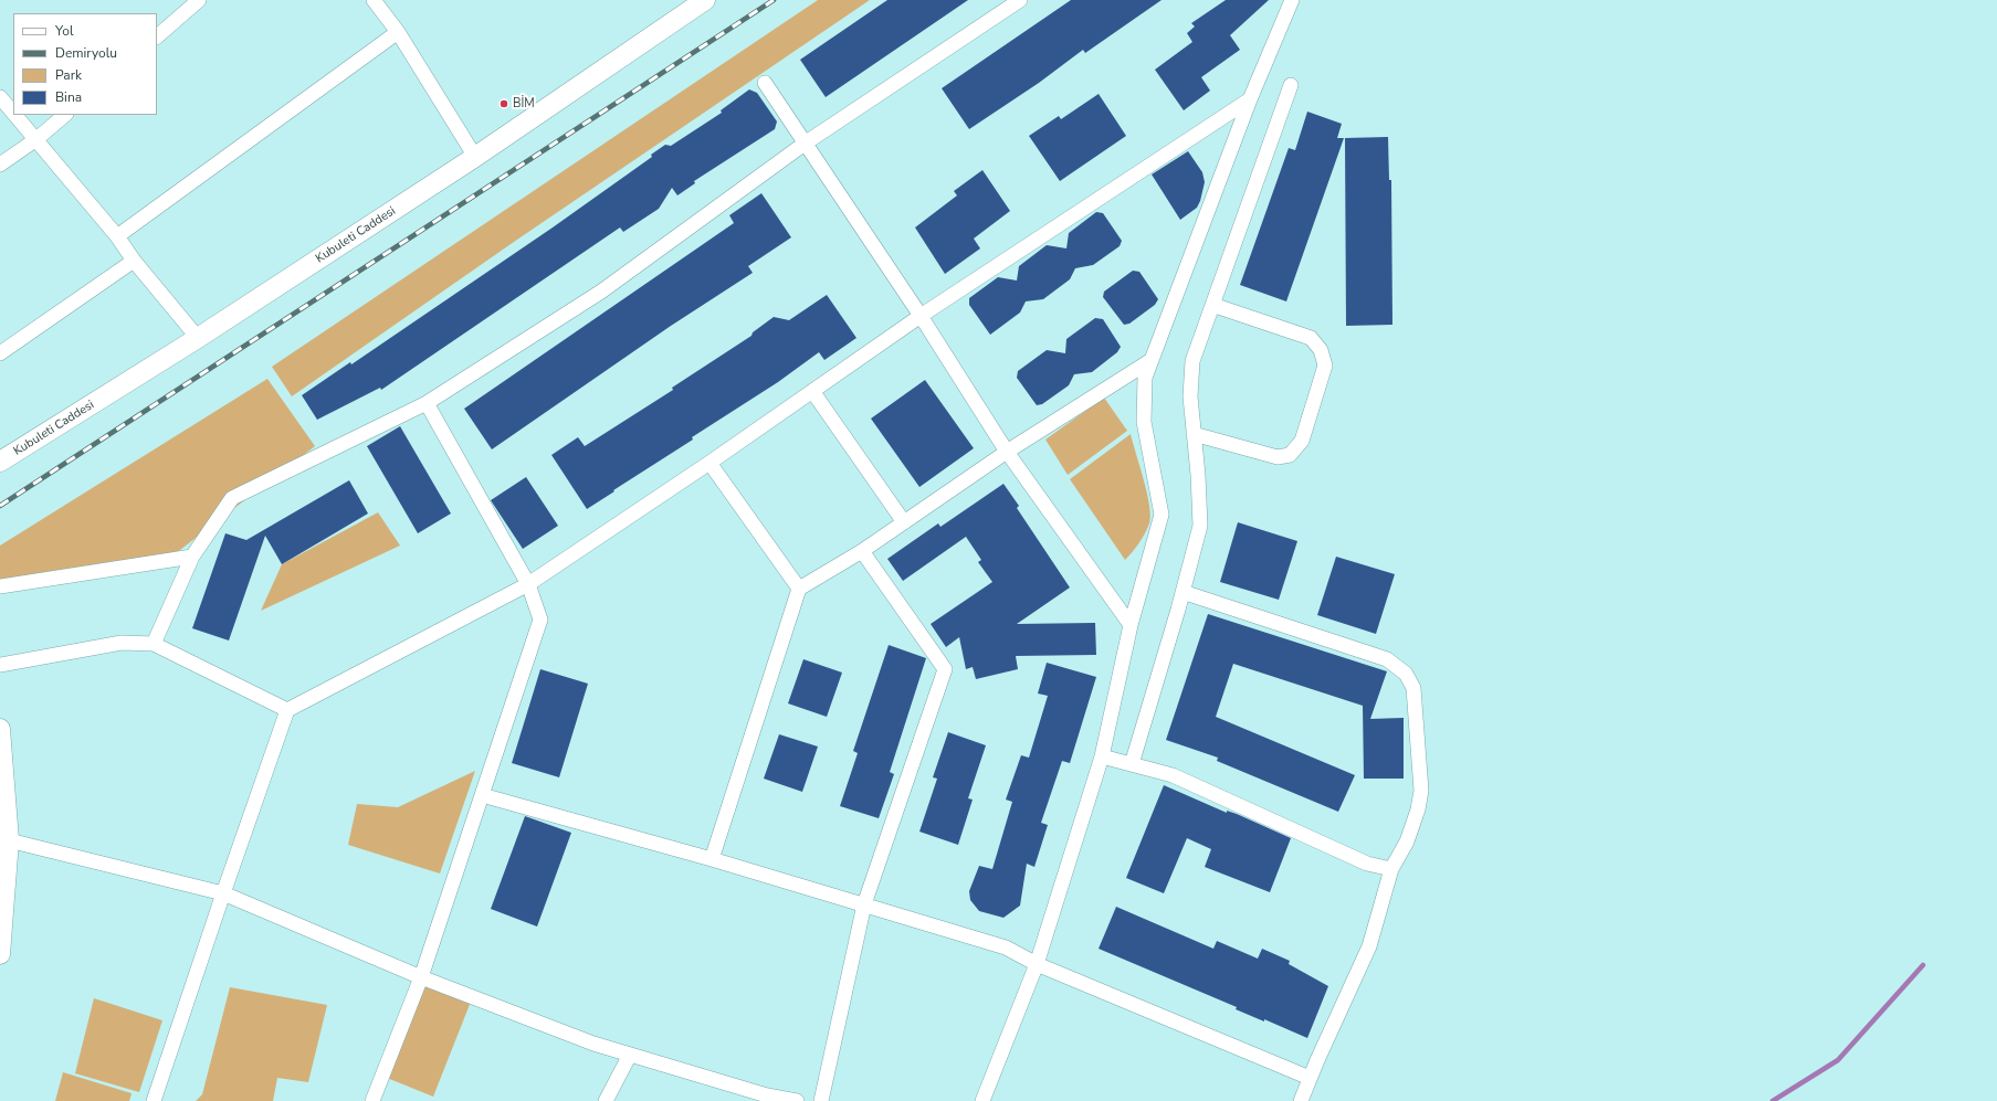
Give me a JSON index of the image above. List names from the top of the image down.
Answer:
{
  "streets": {
    "street": ["Kubuleti Caddesi"]
  },
  "places": ["BİM"],
  "legend": [
    "Yol",
    "Demiryolu",
    "Park",
    "Bina"
  ]
}
